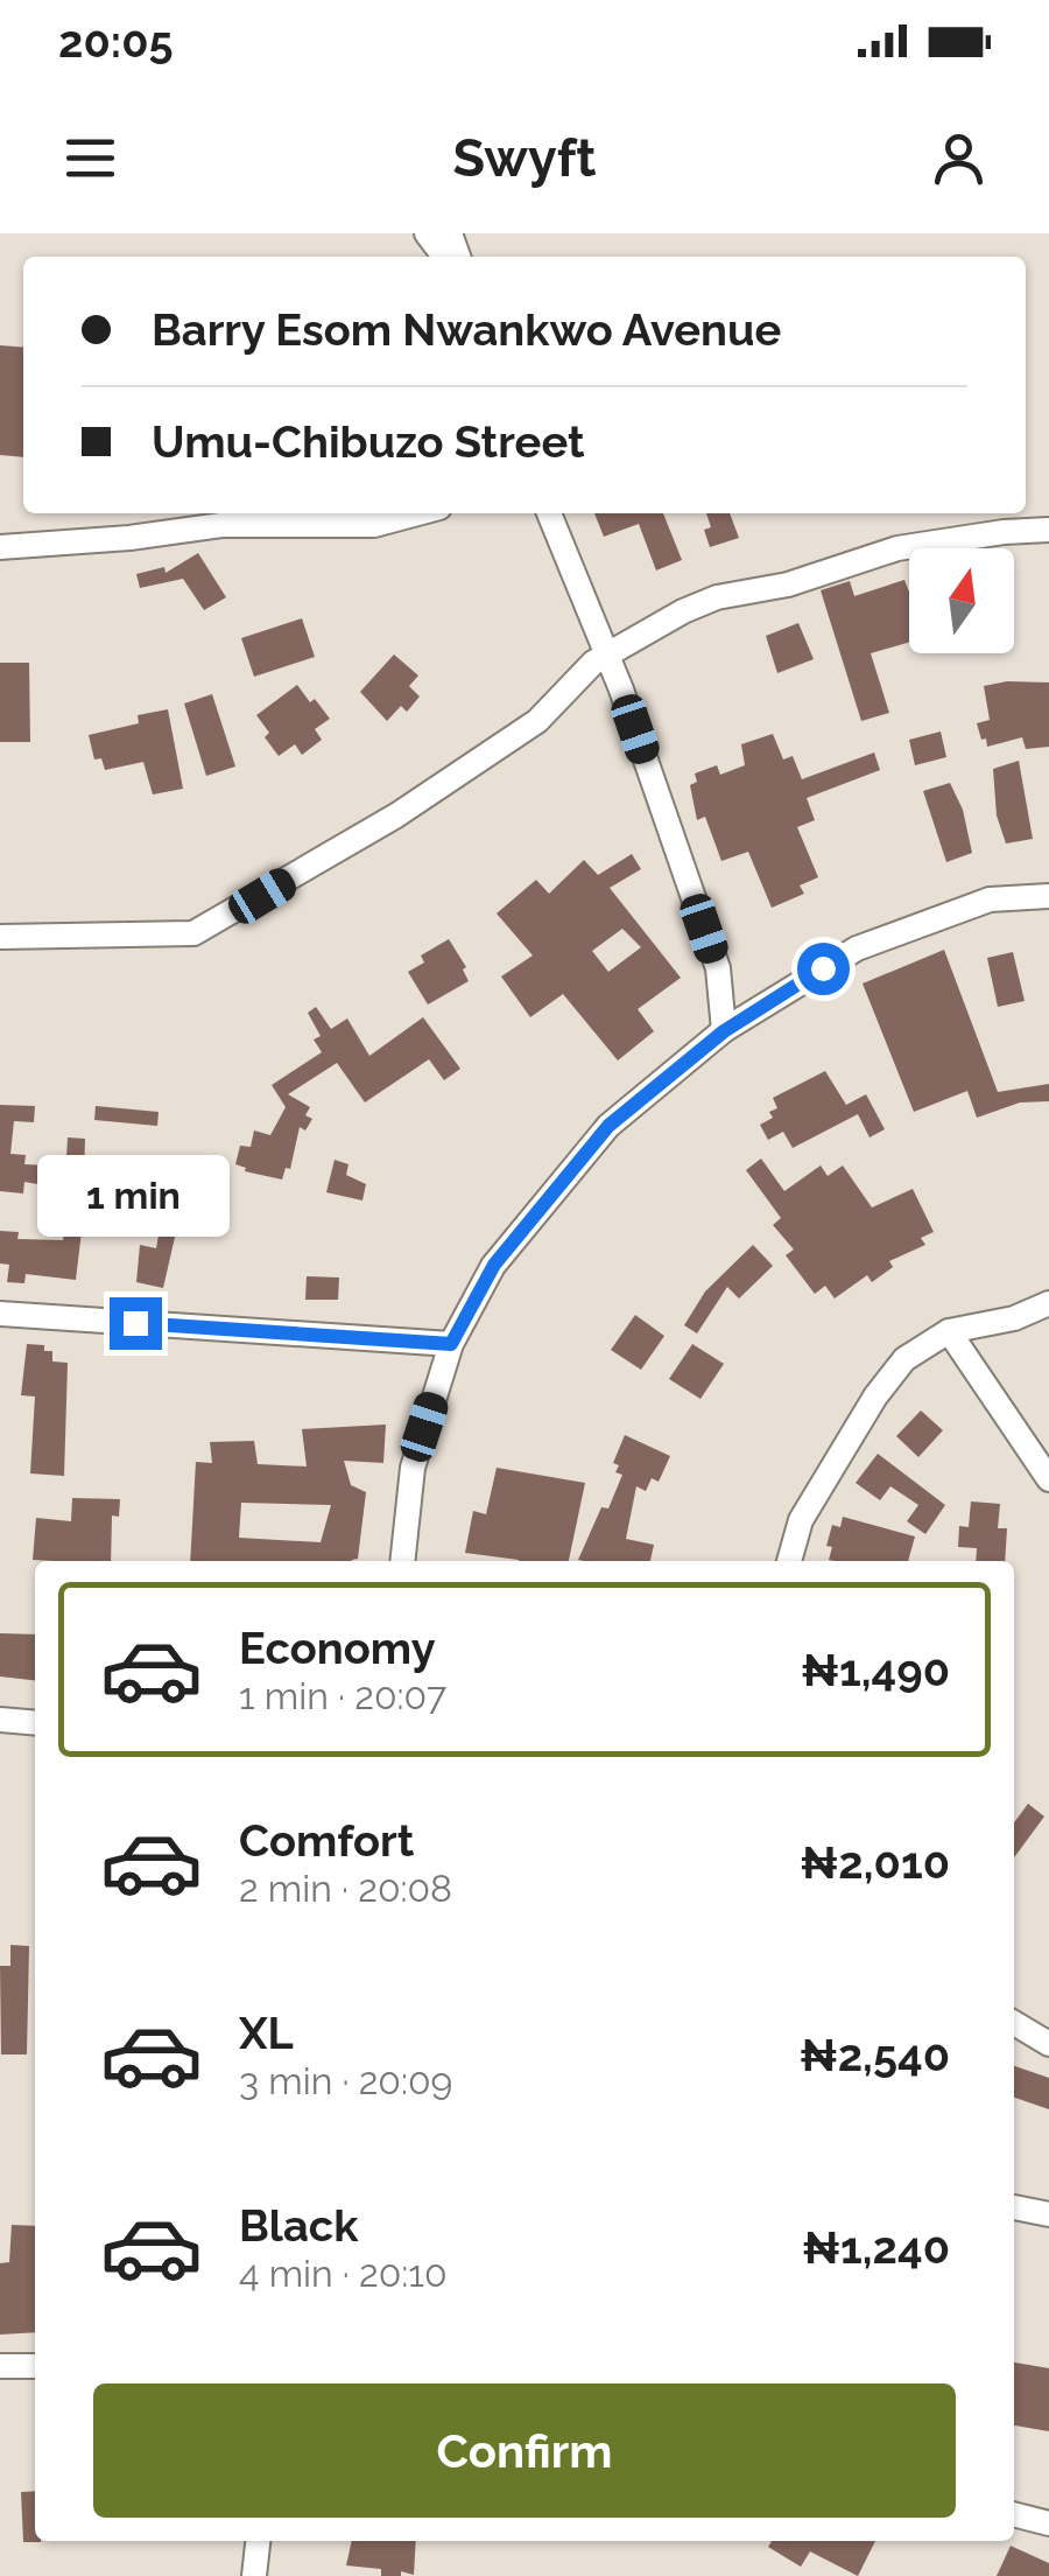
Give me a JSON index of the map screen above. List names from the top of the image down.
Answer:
{
  "north": "top",
  "page": {
    "status": "20:05",
    "header": "Swyft",
    "banner": ["Barry Esom Nwankwo Avenue", "Umu-Chibuzo Street"],
    "bubble": "1 min",
    "list": [
      {
        "name": "Economy",
        "note": "1 min · 20:07",
        "value": "₦1,490"
      },
      {
        "name": "Comfort",
        "note": "2 min · 20:08",
        "value": "₦2,010"
      },
      {
        "name": "XL",
        "note": "3 min · 20:09",
        "value": "₦2,540"
      },
      {
        "name": "Black",
        "note": "4 min · 20:10",
        "value": "₦1,240"
      }
    ],
    "buttons": "Confirm"
  }
}
